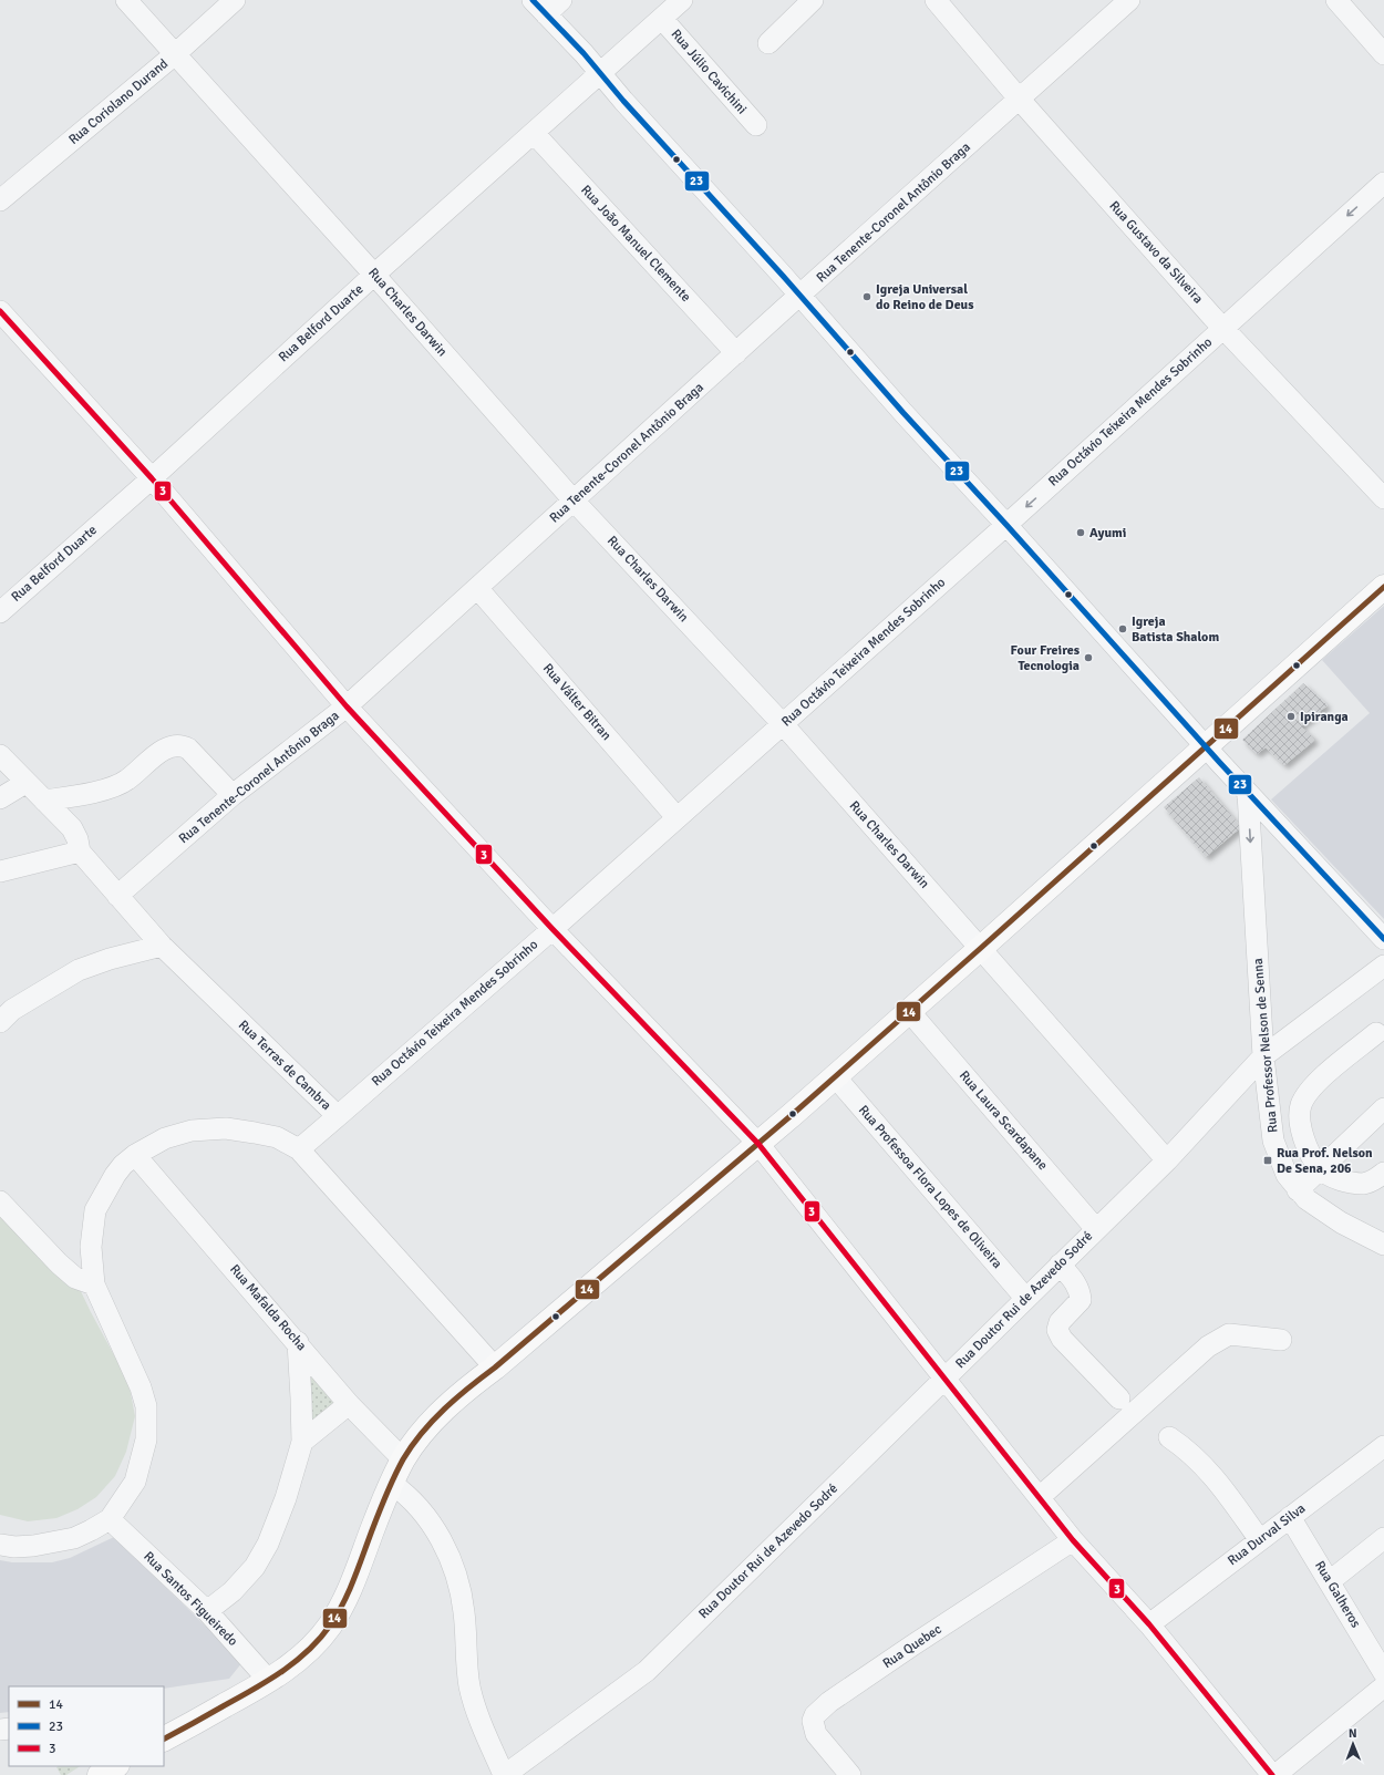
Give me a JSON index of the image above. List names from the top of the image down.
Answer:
{
  "streets": {
    "street": [
      "Rua Júlio Cavichini",
      "Rua Coriolano Durand",
      "Rua Tenente-Coronel Antônio Braga",
      "Rua João Manuel Clemente",
      "Rua Gustavo da Silveira",
      "Rua Charles Darwin",
      "Rua Belford Duarte",
      "Rua Octávio Teixeira Mendes Sobrinho",
      "Rua Válter Bitran",
      "Rua Professor Nelson de Senna",
      "Rua Terras de Cambra",
      "Rua Laura Scardapane",
      "Rua Professoa Flora Lopes de Oliveira",
      "Rua Doutor Rui de Azevedo Sodré",
      "Rua Mafalda Rocha",
      "Rua Durval Silva",
      "Rua Galheros",
      "Rua Santos Figueiredo",
      "Rua Quebec"
    ]
  },
  "crossings": [
    ["Rua Júlio Cavichini", "Rua Belford Duarte"],
    ["Rua Coriolano Durand", "Rua Charles Darwin"],
    ["Rua Tenente-Coronel Antônio Braga", "Rua João Manuel Clemente"],
    ["Rua Tenente-Coronel Antônio Braga", "Rua Gustavo da Silveira"],
    ["Rua Tenente-Coronel Antônio Braga", "Rua Charles Darwin"],
    ["Rua Tenente-Coronel Antônio Braga", "Rua Válter Bitran"],
    ["Rua Tenente-Coronel Antônio Braga", "Rua Terras de Cambra"],
    ["Rua João Manuel Clemente", "Rua Belford Duarte"],
    ["Rua Gustavo da Silveira", "Rua Octávio Teixeira Mendes Sobrinho"],
    ["Rua Charles Darwin", "Rua Belford Duarte"],
    ["Rua Charles Darwin", "Rua Octávio Teixeira Mendes Sobrinho"],
    ["Rua Charles Darwin", "Rua Doutor Rui de Azevedo Sodré"],
    ["Rua Octávio Teixeira Mendes Sobrinho", "Rua Válter Bitran"],
    ["Rua Octávio Teixeira Mendes Sobrinho", "Rua Terras de Cambra"],
    ["Rua Professor Nelson de Senna", "Rua Doutor Rui de Azevedo Sodré"],
    ["Rua Laura Scardapane", "Rua Doutor Rui de Azevedo Sodré"],
    ["Rua Professoa Flora Lopes de Oliveira", "Rua Doutor Rui de Azevedo Sodré"],
    ["Rua Durval Silva", "Rua Galheros"]
  ],
  "one_way": ["Rua Octávio Teixeira Mendes Sobrinho", "Rua Professor Nelson de Senna"],
  "places": {
    "other": [
      "Igreja Universal do Reino de Deus",
      "Ayumi",
      "Igreja Batista Shalom",
      "Four Freires Tecnologia",
      "Ipiranga"
    ],
    "transit": ["Rua Prof. Nelson De Sena, 206"]
  },
  "lines": ["transit line 23", "transit line 3", "transit line 14"],
  "legend": ["14", "23", "3"],
  "north": "top"
}
